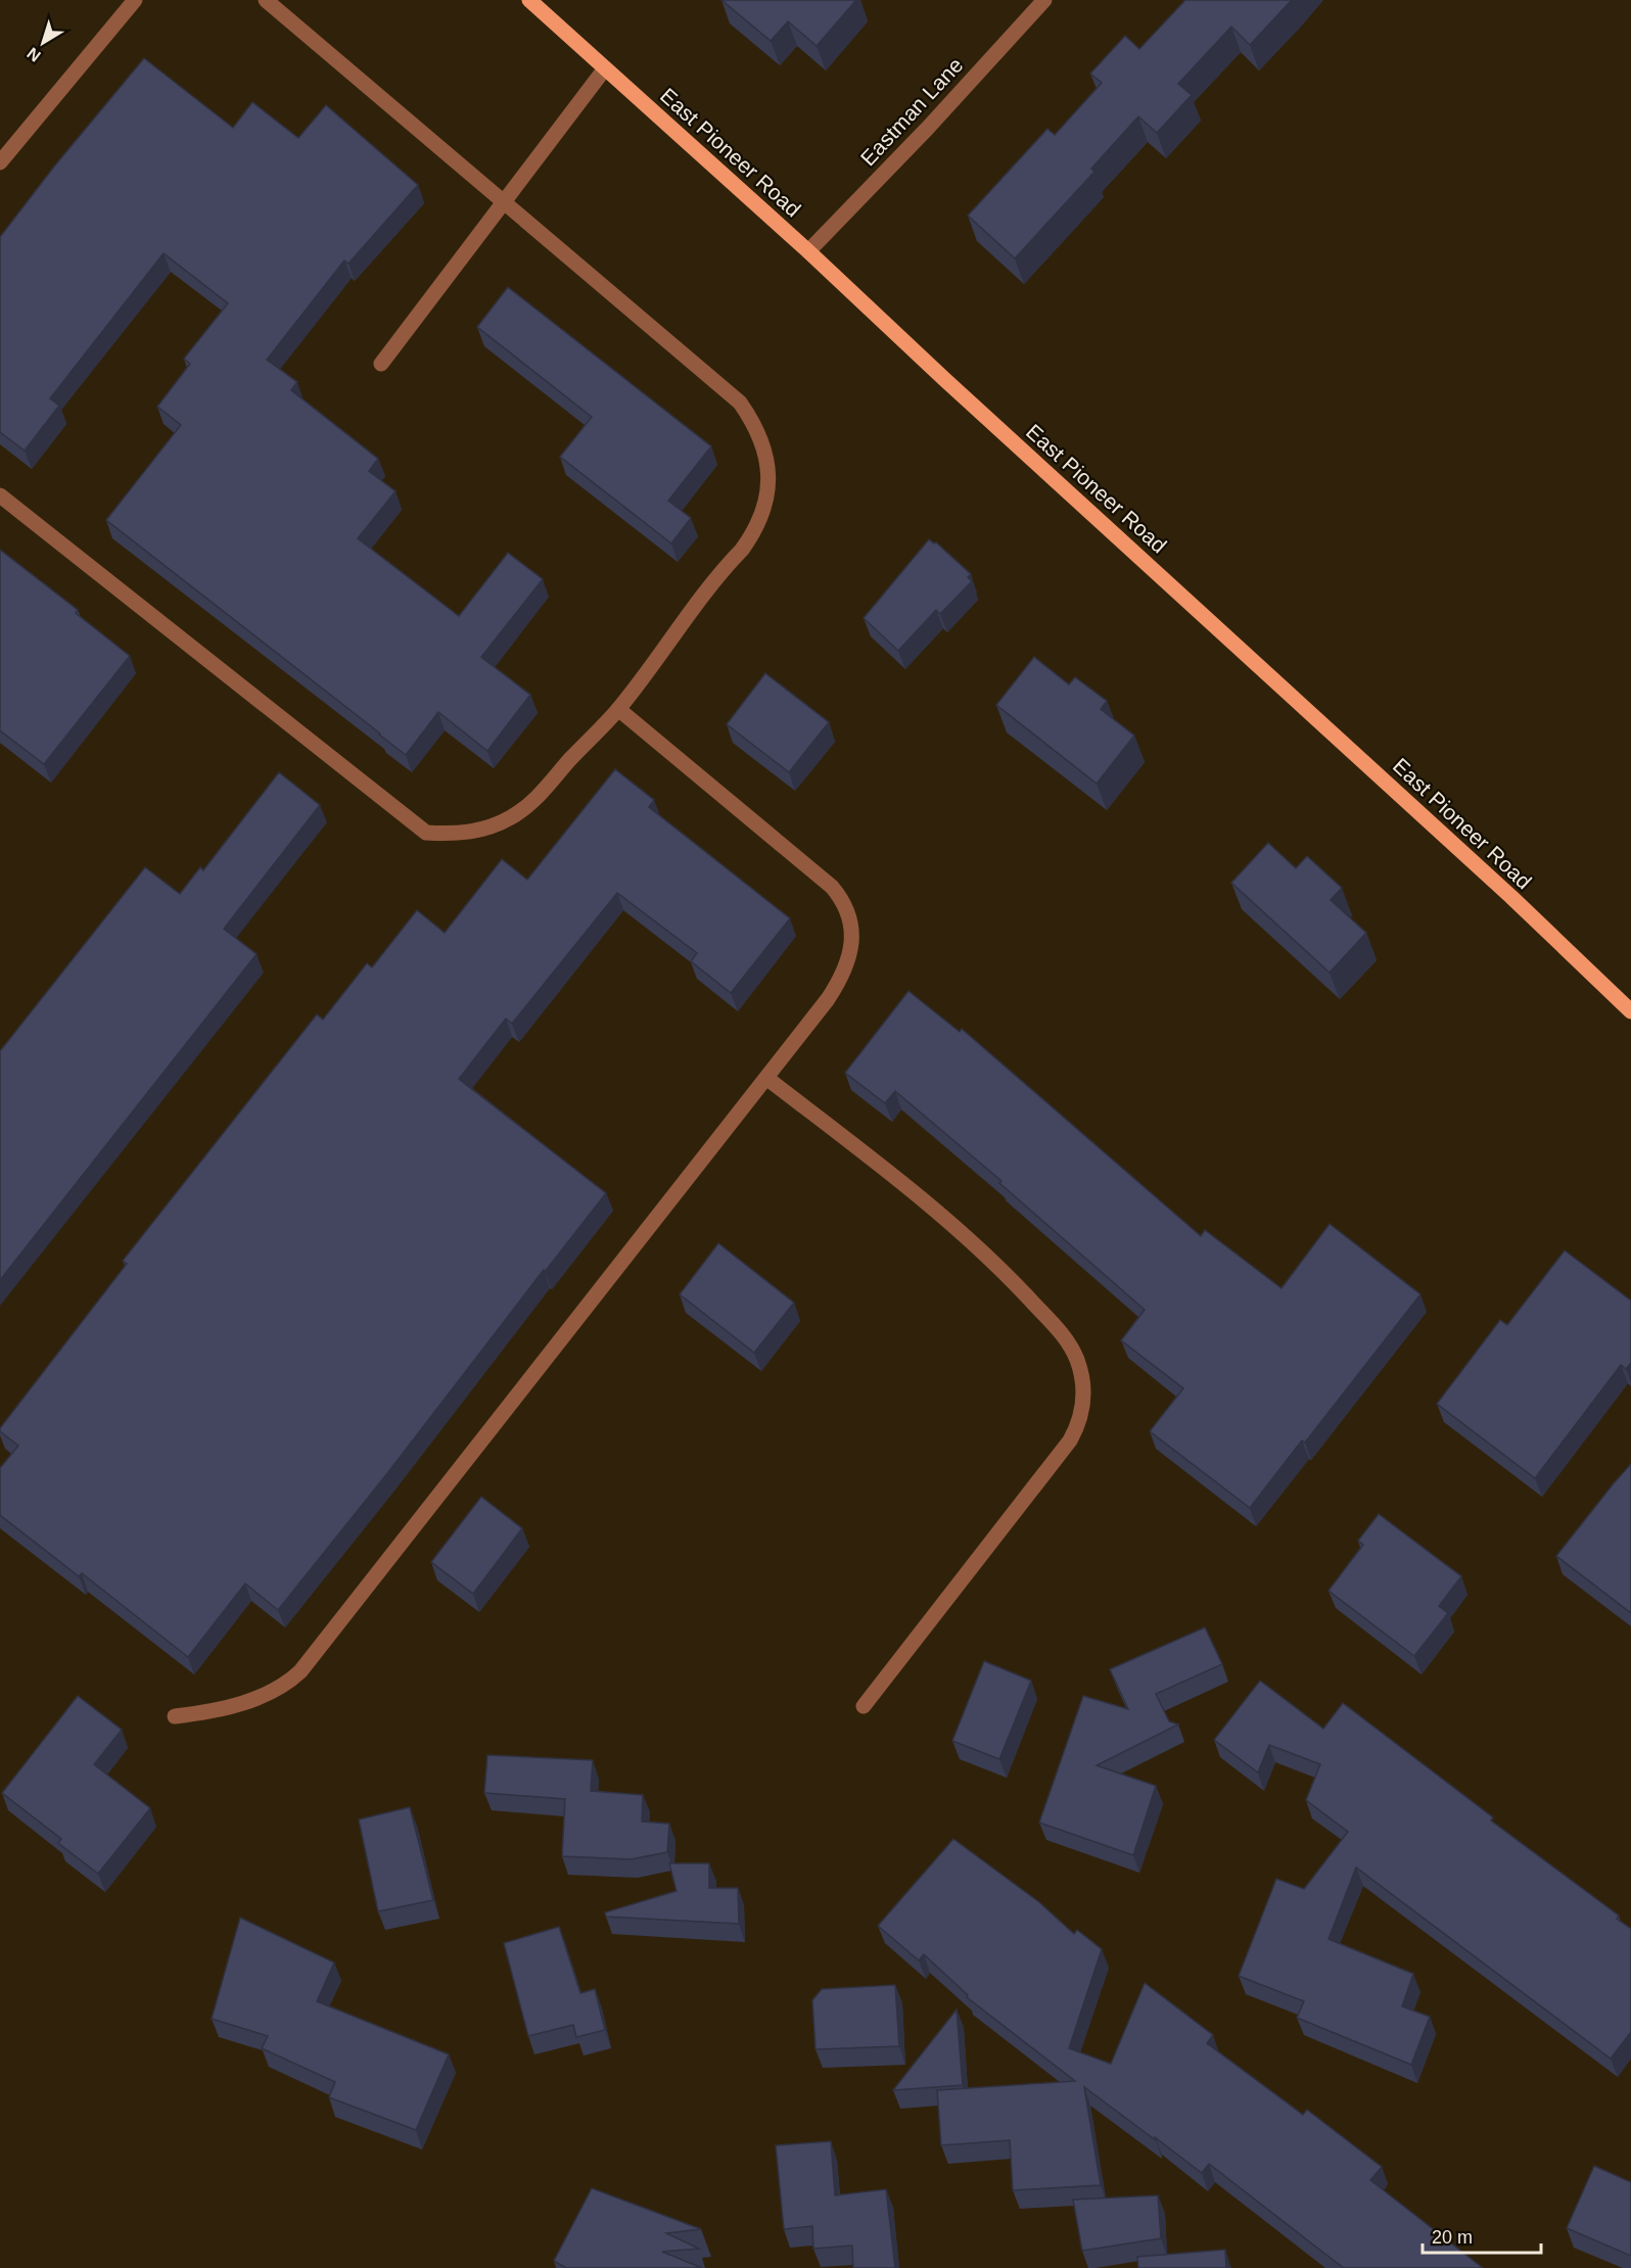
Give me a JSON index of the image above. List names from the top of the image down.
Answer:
{
  "streets": {
    "main road": ["East Pioneer Road"],
    "street": ["Eastman Lane"]
  },
  "crossings": [
    ["Eastman Lane", "East Pioneer Road"]
  ],
  "scale_bar": "20 m",
  "north": "bottom left"
}
